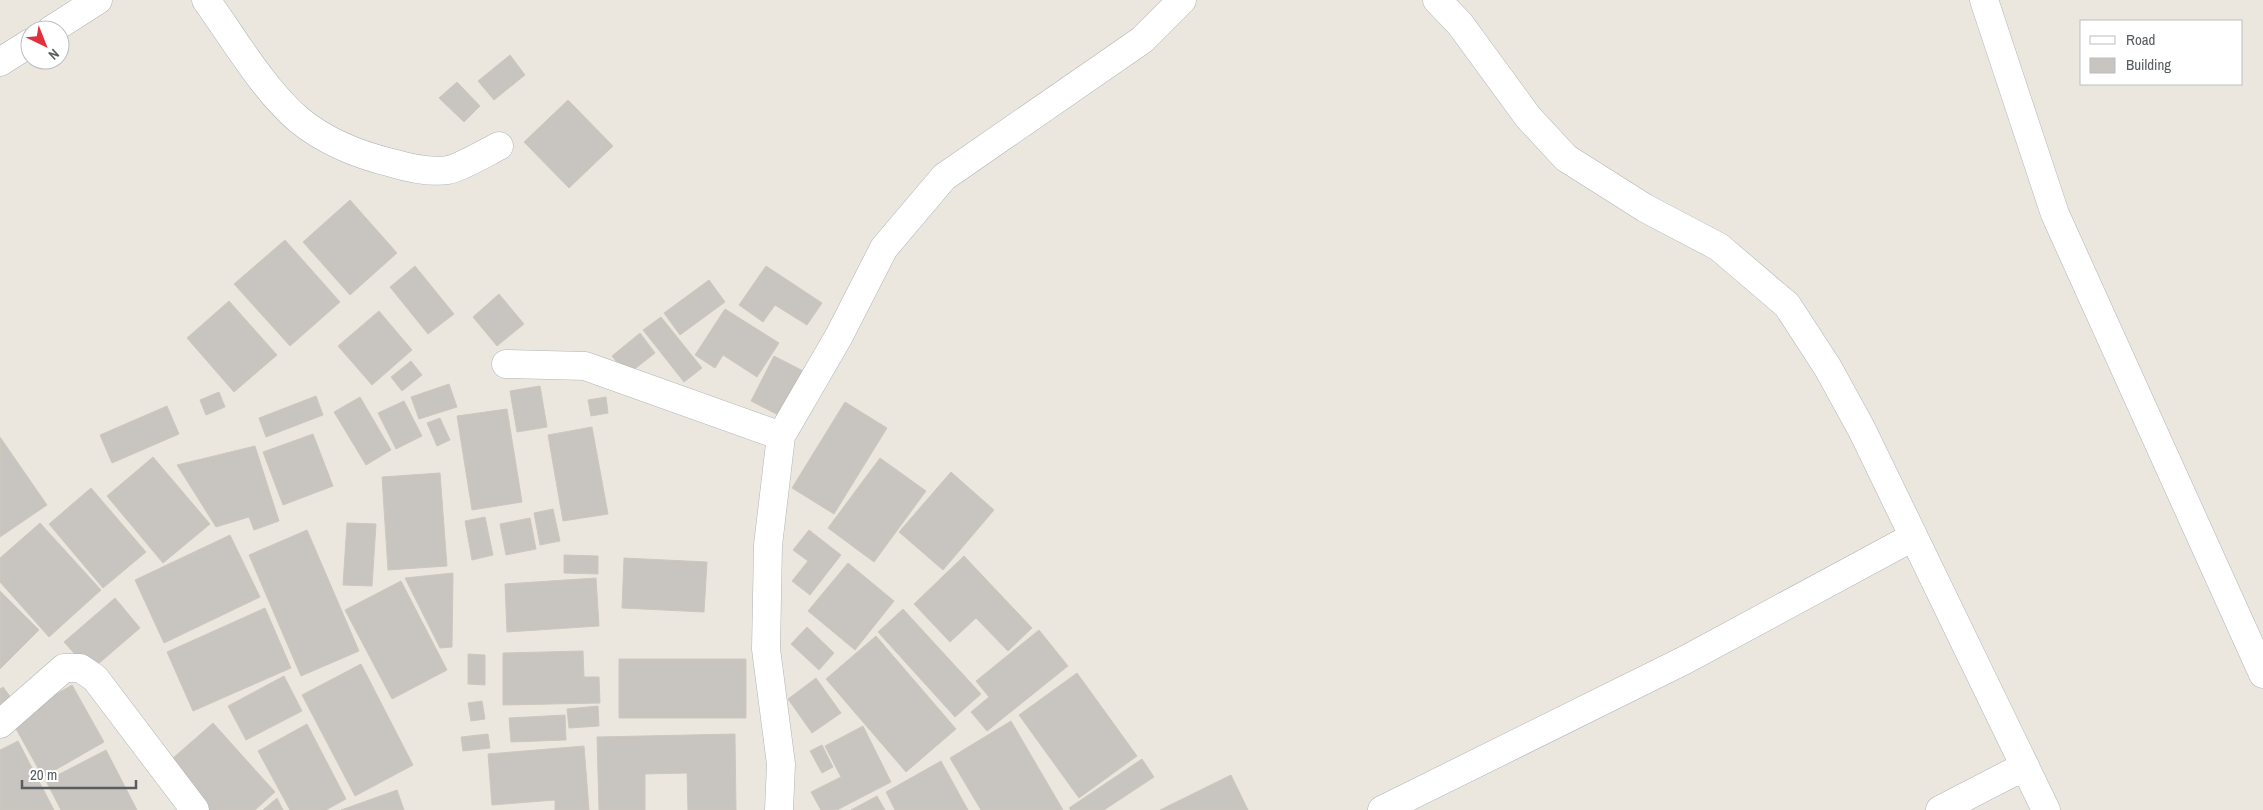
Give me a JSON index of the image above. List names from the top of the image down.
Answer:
{
  "legend": ["Road", "Building"],
  "scale_bar": "20 m",
  "north": "bottom right"
}
